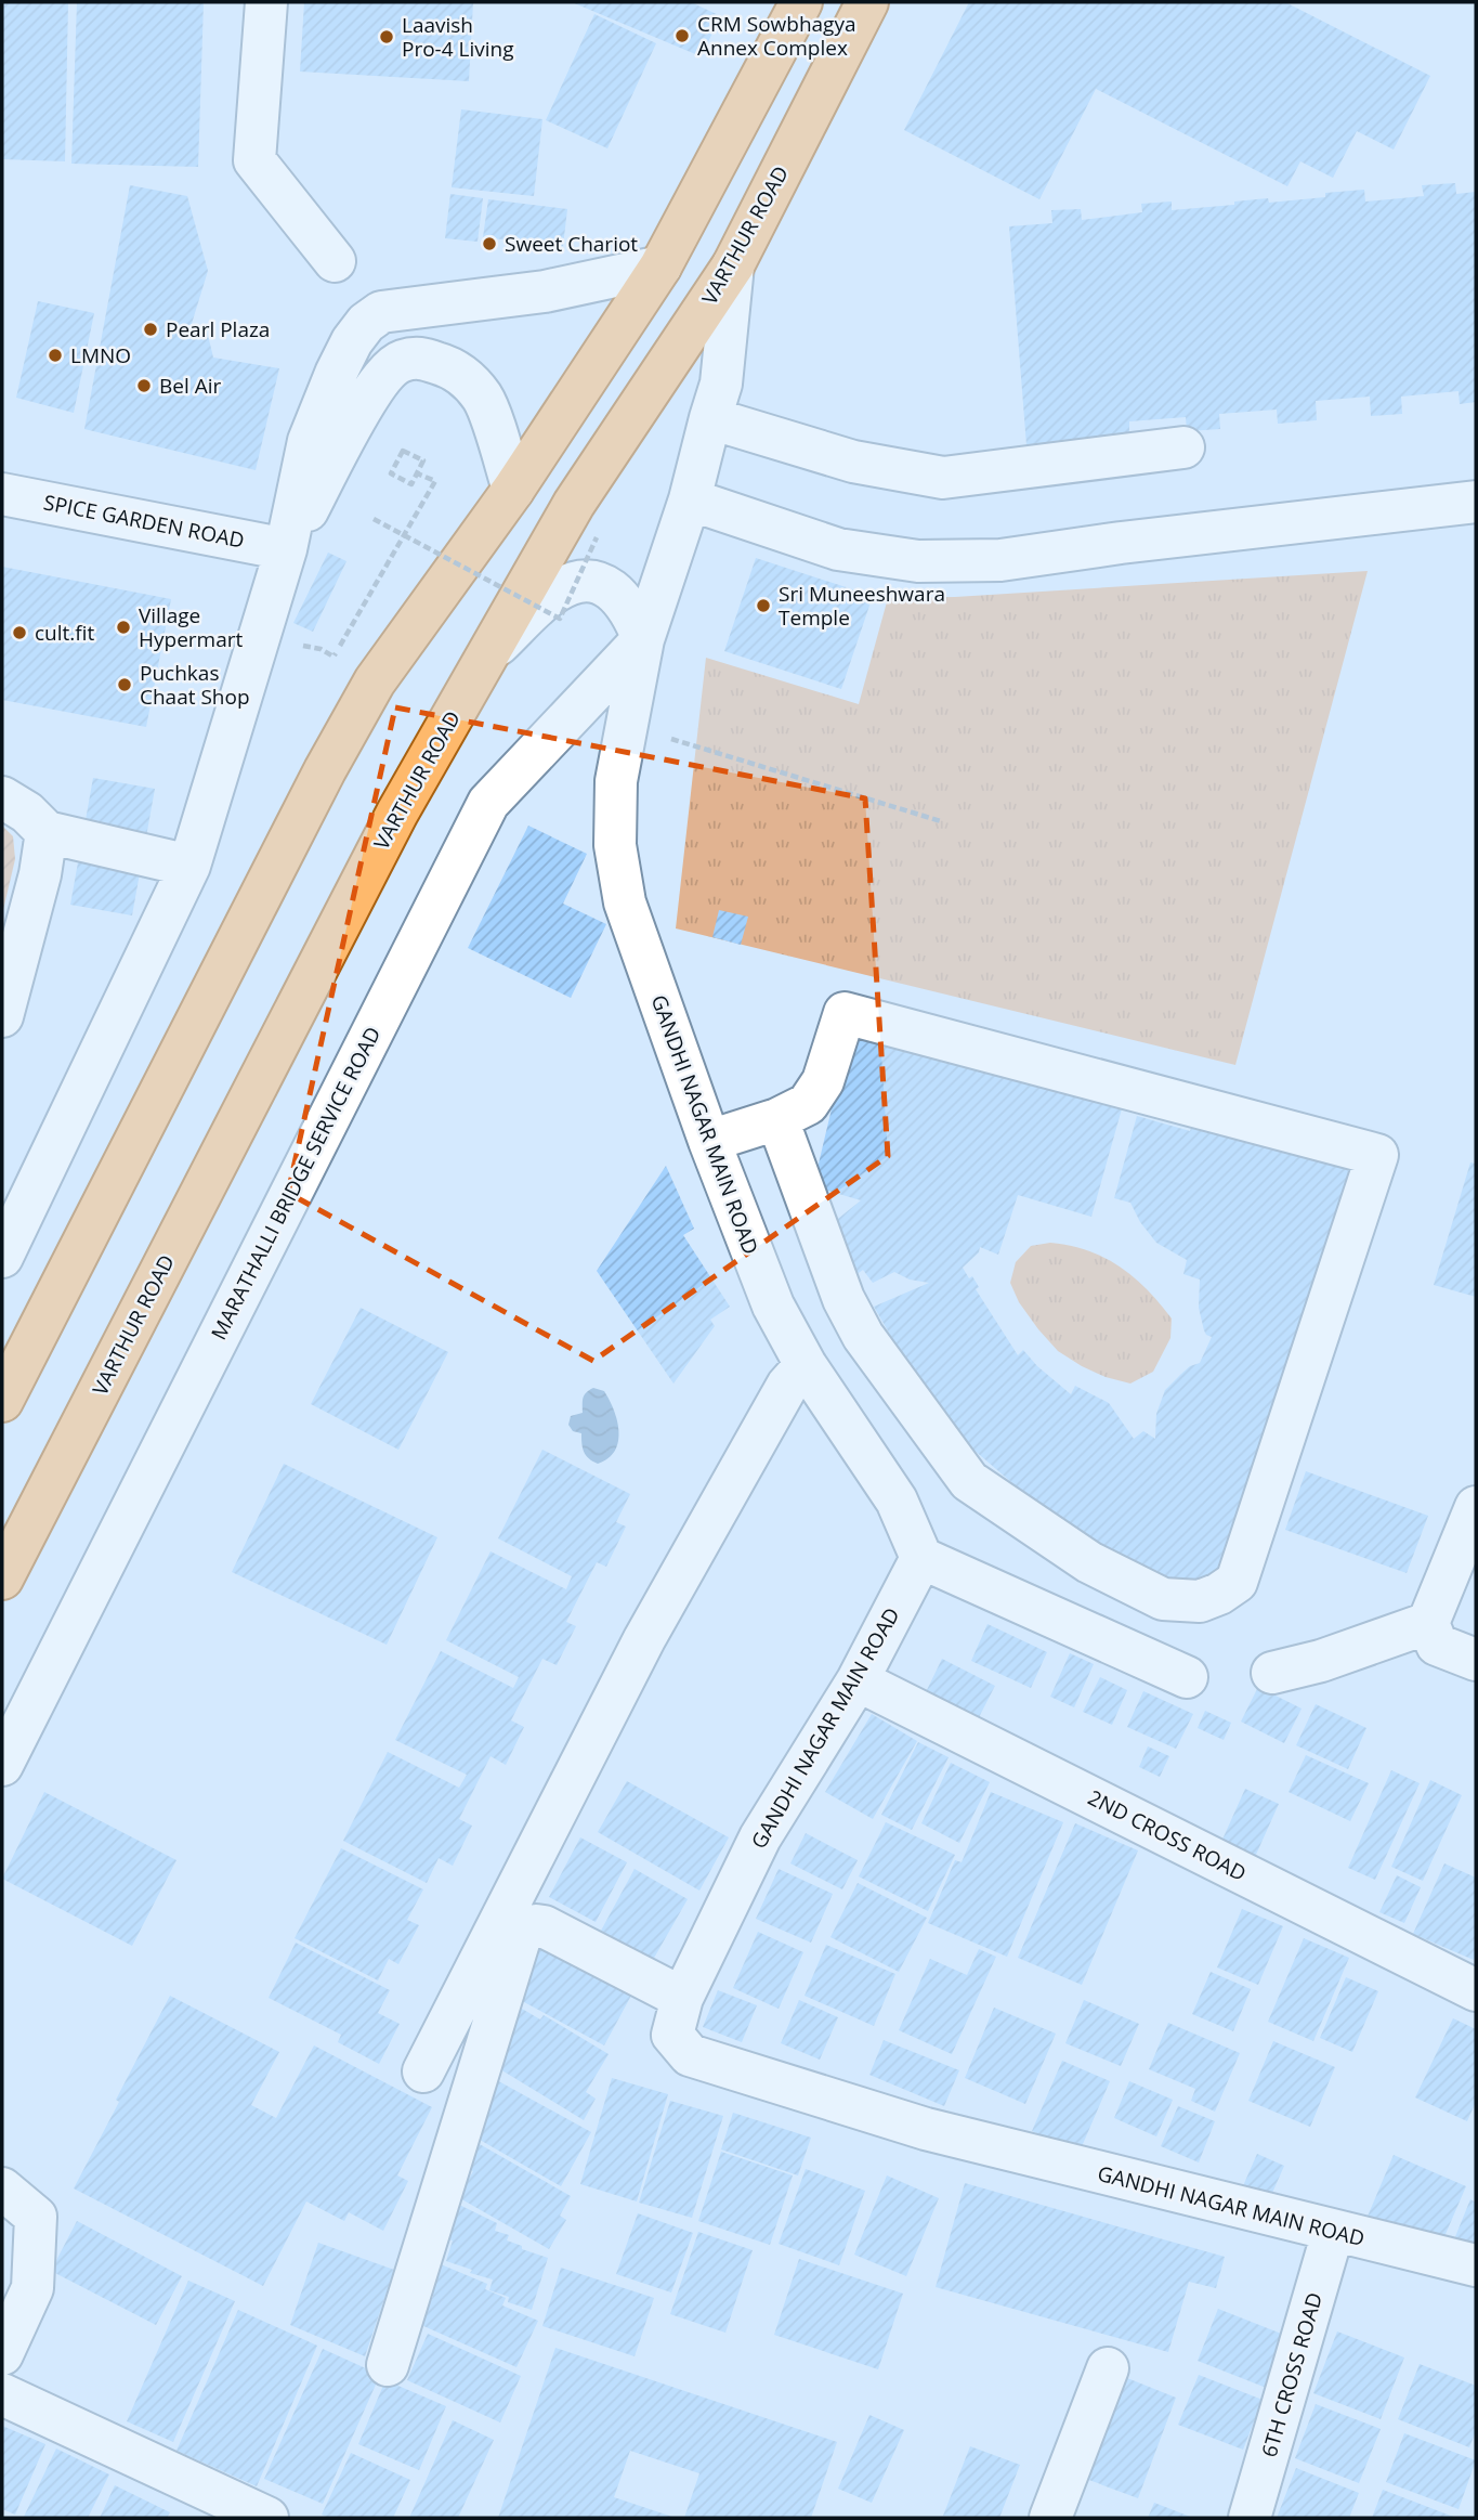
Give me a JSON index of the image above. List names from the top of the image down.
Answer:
{
  "streets": {
    "main road": ["VARTHUR ROAD"],
    "street": [
      "SPICE GARDEN ROAD",
      "GANDHI NAGAR MAIN ROAD",
      "MARATHALLI BRIDGE SERVICE ROAD",
      "2ND CROSS ROAD",
      "6TH CROSS ROAD"
    ]
  },
  "crossings": [
    ["VARTHUR ROAD", "MARATHALLI BRIDGE SERVICE ROAD"],
    ["GANDHI NAGAR MAIN ROAD", "MARATHALLI BRIDGE SERVICE ROAD"],
    ["GANDHI NAGAR MAIN ROAD", "2ND CROSS ROAD"],
    ["GANDHI NAGAR MAIN ROAD", "6TH CROSS ROAD"]
  ],
  "places": [
    "CRM Sowbhagya Annex Complex",
    "Laavish Pro-4 Living",
    "Sweet Chariot",
    "Pearl Plaza",
    "LMNO",
    "Bel Air",
    "Sri Muneeshwara Temple",
    "Village Hypermart",
    "cult.fit",
    "Puchkas Chaat Shop"
  ]
}
